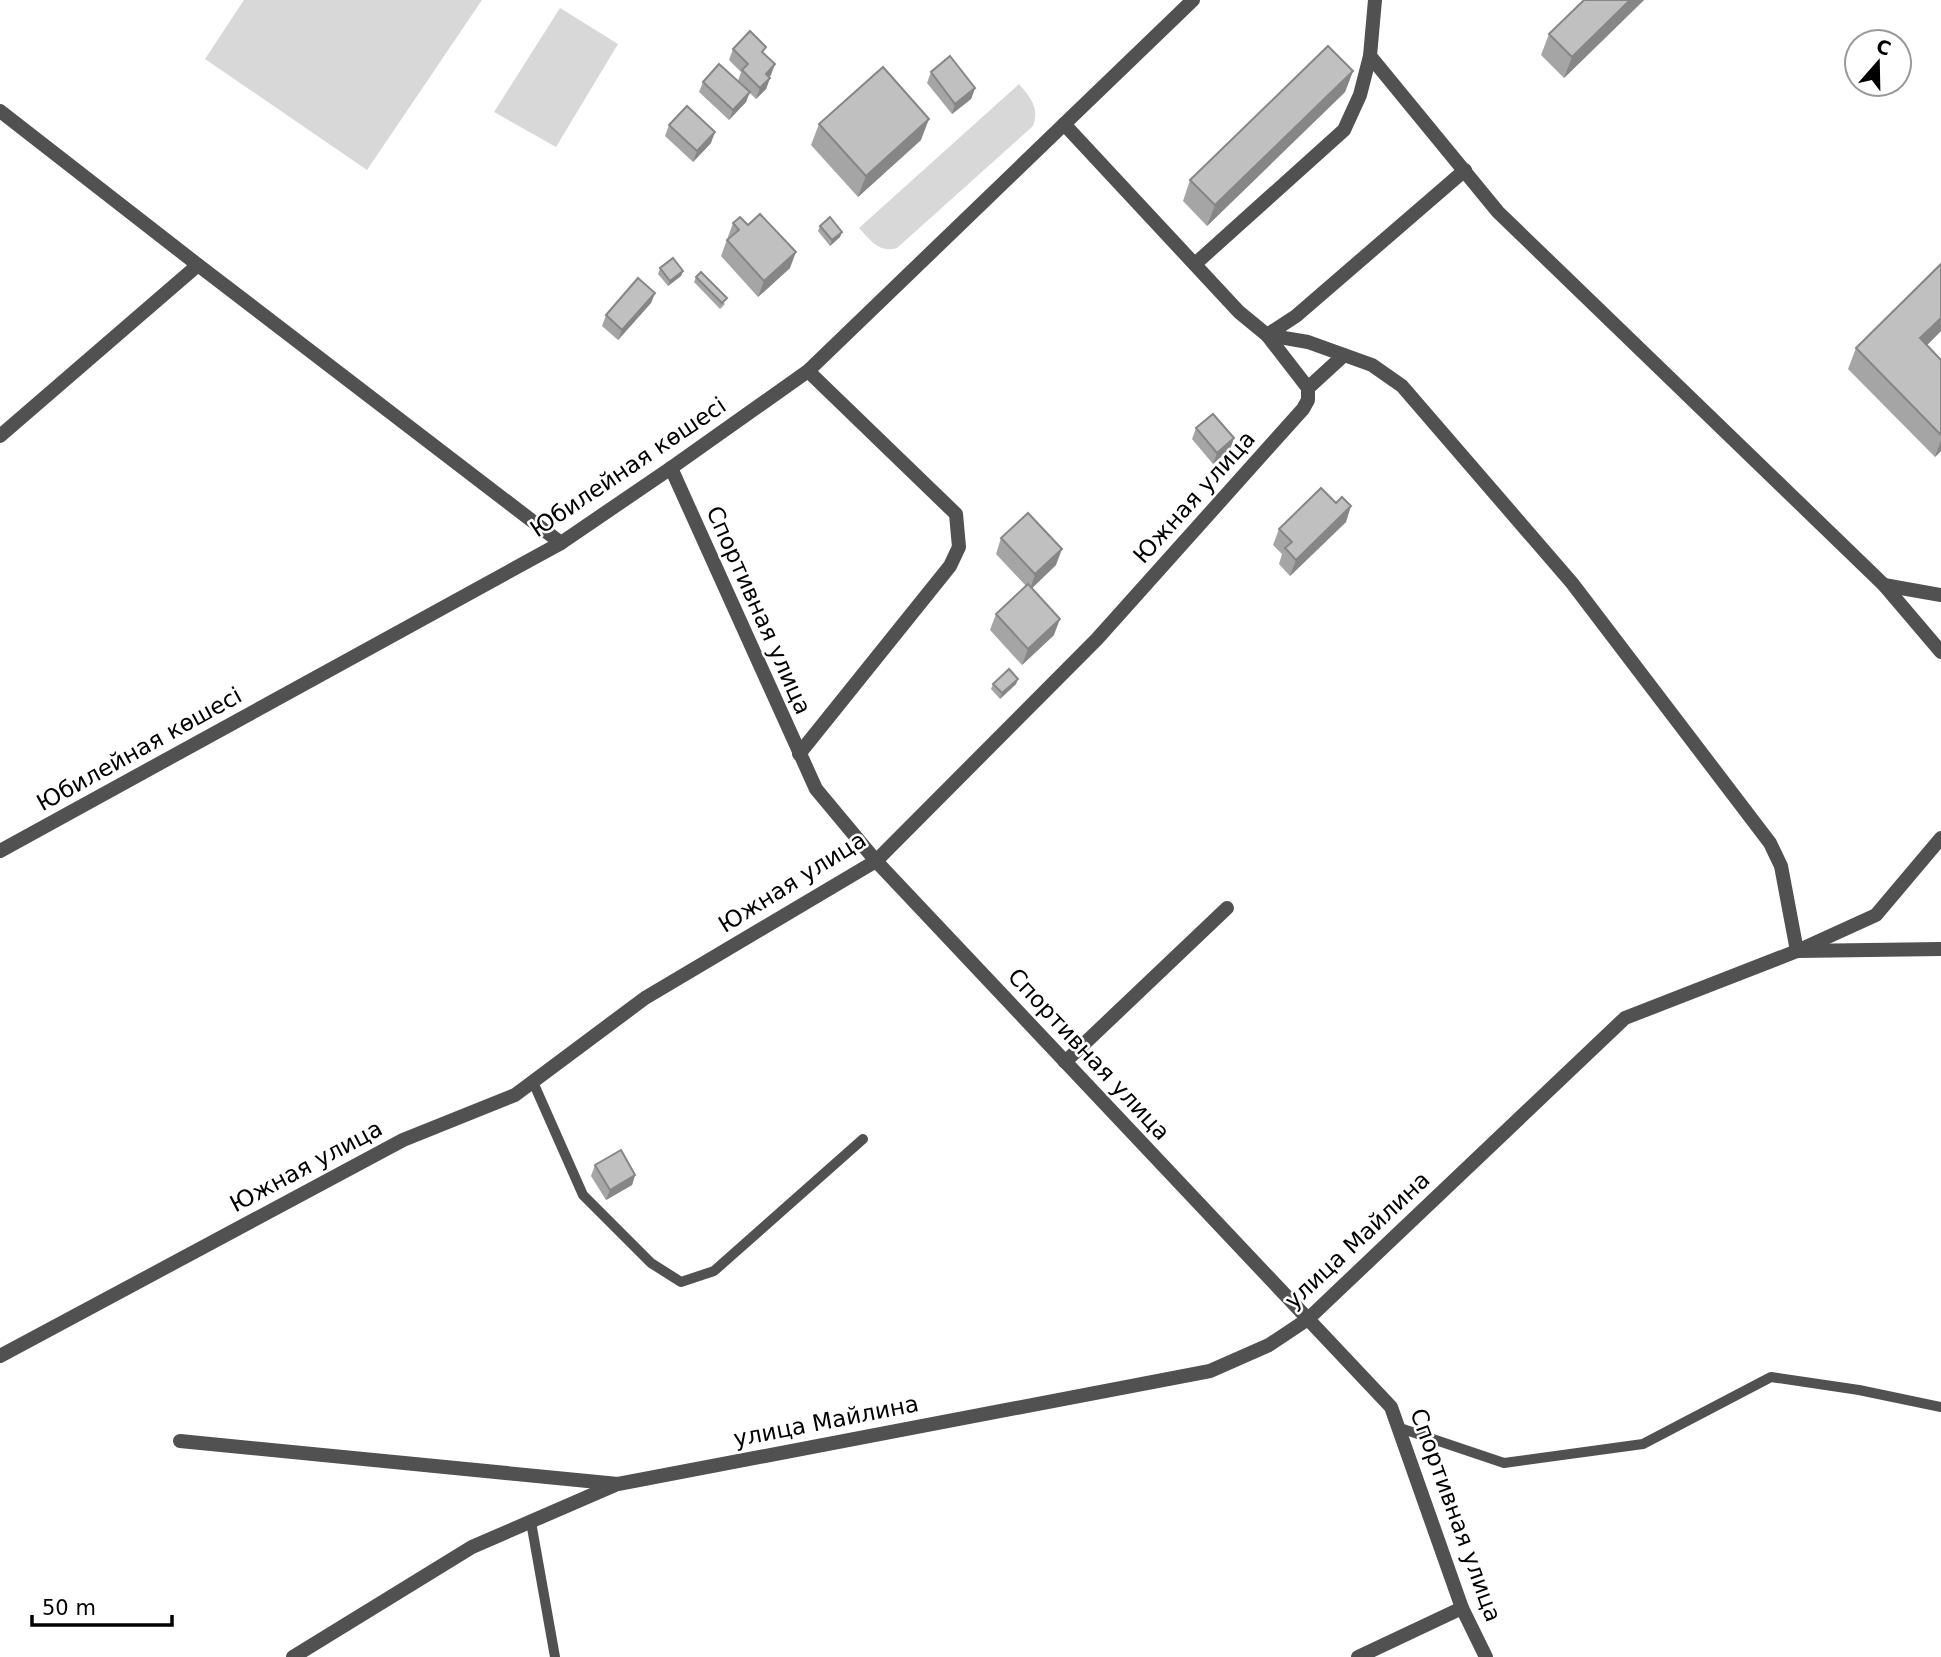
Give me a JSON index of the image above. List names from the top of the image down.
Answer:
{
  "streets": {
    "street": [
      "Юбилейная көшесі",
      "Южная улица",
      "Спортивная улица",
      "улица Майлина"
    ]
  },
  "crossings": [
    ["Юбилейная көшесі", "Спортивная улица"],
    ["Южная улица", "Спортивная улица"],
    ["Спортивная улица", "улица Майлина"]
  ],
  "scale_bar": "50 m",
  "north": "top"
}
